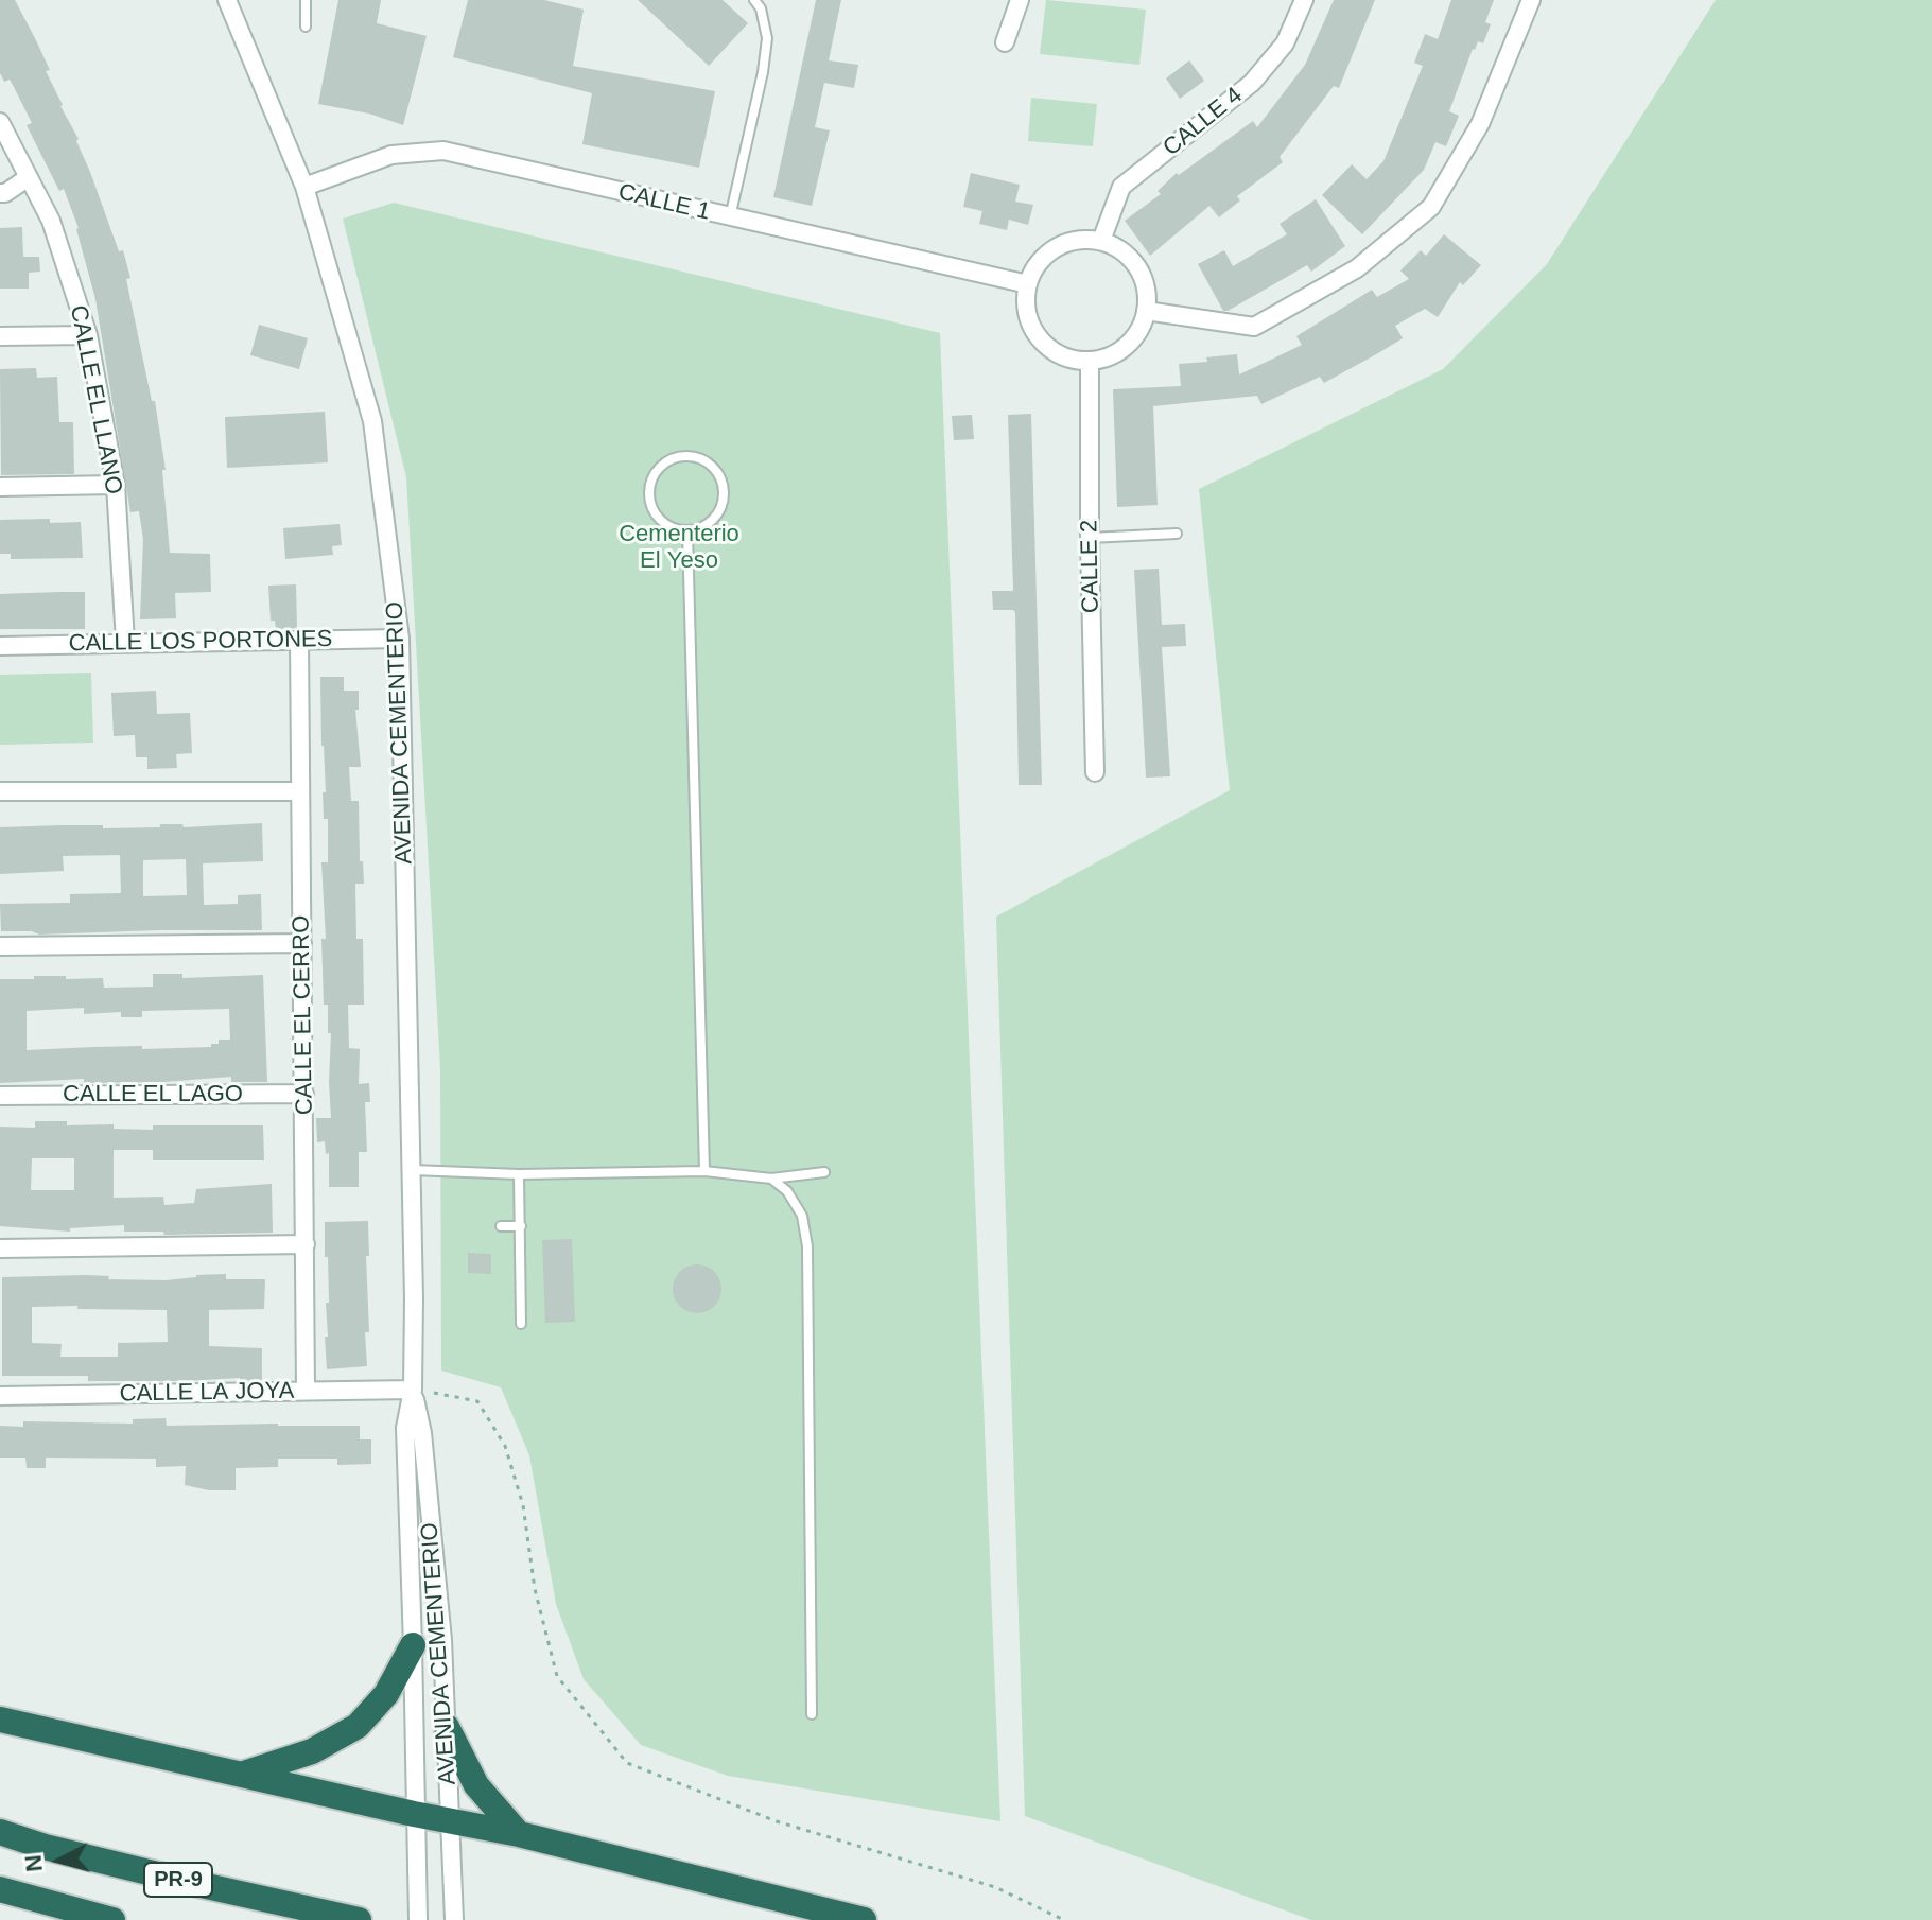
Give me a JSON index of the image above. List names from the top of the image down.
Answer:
{
  "streets": {
    "highway": ["PR-9"],
    "street": [
      "CALLE 4",
      "CALLE 1",
      "CALLE EL LLANO",
      "CALLE 2",
      "CALLE LOS PORTONES",
      "AVENIDA CEMENTERIO",
      "CALLE EL CERRO",
      "CALLE EL LAGO",
      "CALLE LA JOYA"
    ]
  },
  "crossings": [
    ["CALLE 4", "CALLE 1"],
    ["CALLE 4", "CALLE 2"],
    ["CALLE 1", "CALLE 2"],
    ["CALLE 1", "AVENIDA CEMENTERIO"],
    ["CALLE EL LLANO", "CALLE LOS PORTONES"],
    ["CALLE LOS PORTONES", "AVENIDA CEMENTERIO"],
    ["CALLE LOS PORTONES", "CALLE EL CERRO"],
    ["AVENIDA CEMENTERIO", "CALLE LA JOYA"],
    ["CALLE EL CERRO", "CALLE EL LAGO"],
    ["CALLE EL CERRO", "CALLE LA JOYA"]
  ],
  "parks": ["Cementerio El Yeso"],
  "north": "left"
}
